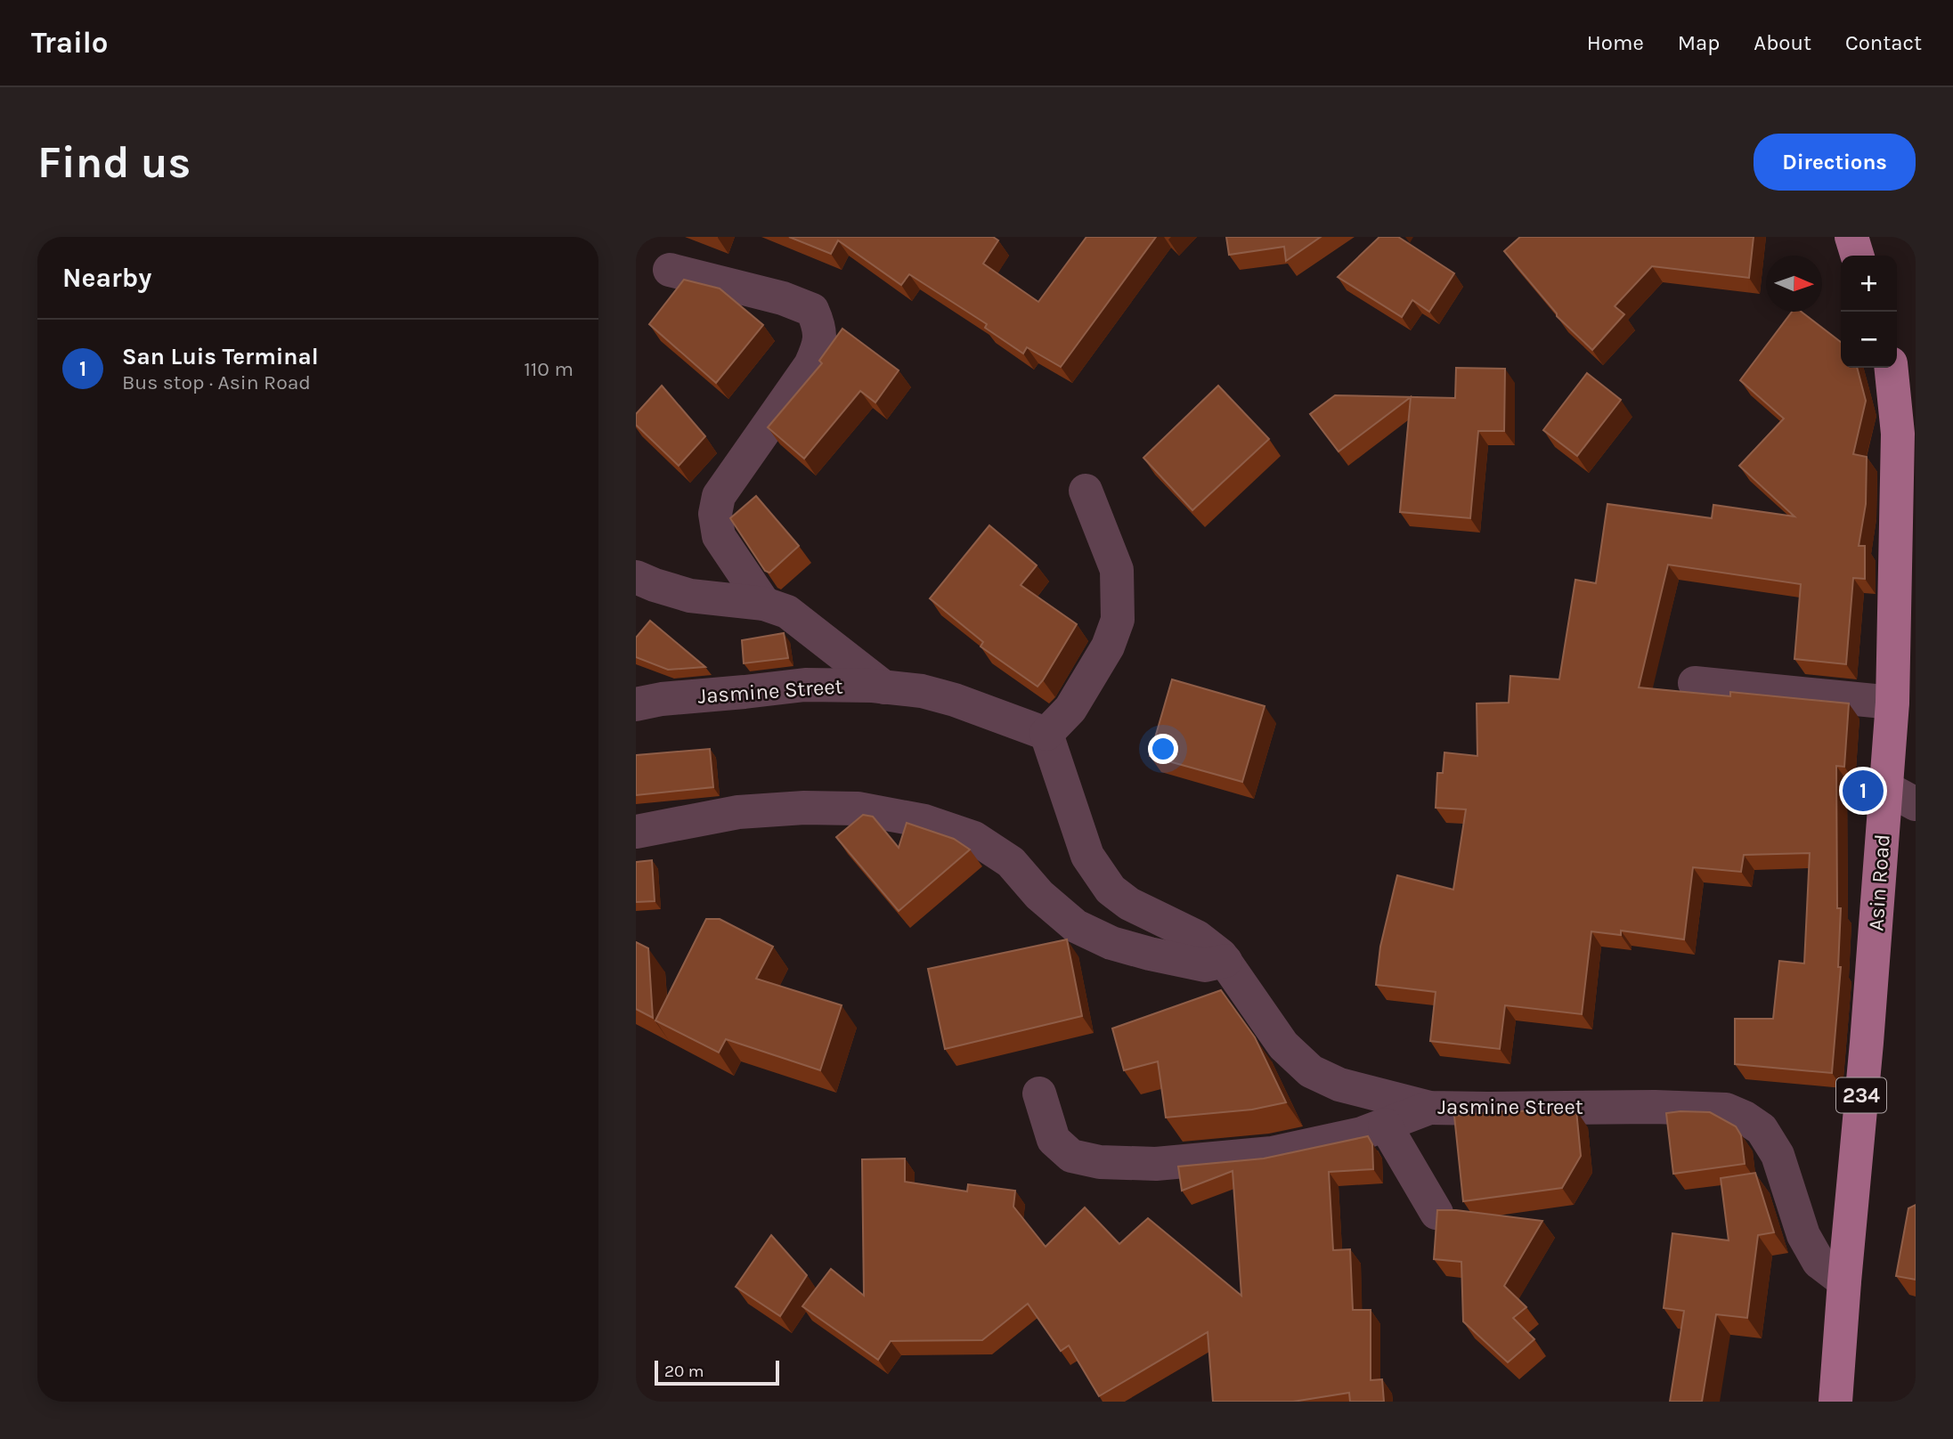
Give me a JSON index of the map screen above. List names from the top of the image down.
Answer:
{
  "streets": {
    "main road": ["Asin Road", "234"],
    "street": ["Jasmine Street"]
  },
  "crossings": [
    ["Jasmine Street", "Asin Road"]
  ],
  "scale_bar": "20 m",
  "north": "right",
  "page": {
    "header": "Trailo",
    "nav": [
      "Home",
      "Map",
      "About",
      "Contact"
    ],
    "buttons": "Directions",
    "title": "Find us",
    "heading": "Nearby",
    "map_buttons": ["+", "−"],
    "list": [
      {
        "mark": "1",
        "name": "San Luis Terminal",
        "note": "Bus stop · Asin Road",
        "value": "110 m"
      }
    ],
    "pins": "1",
    "scale": "20 m"
  }
}
